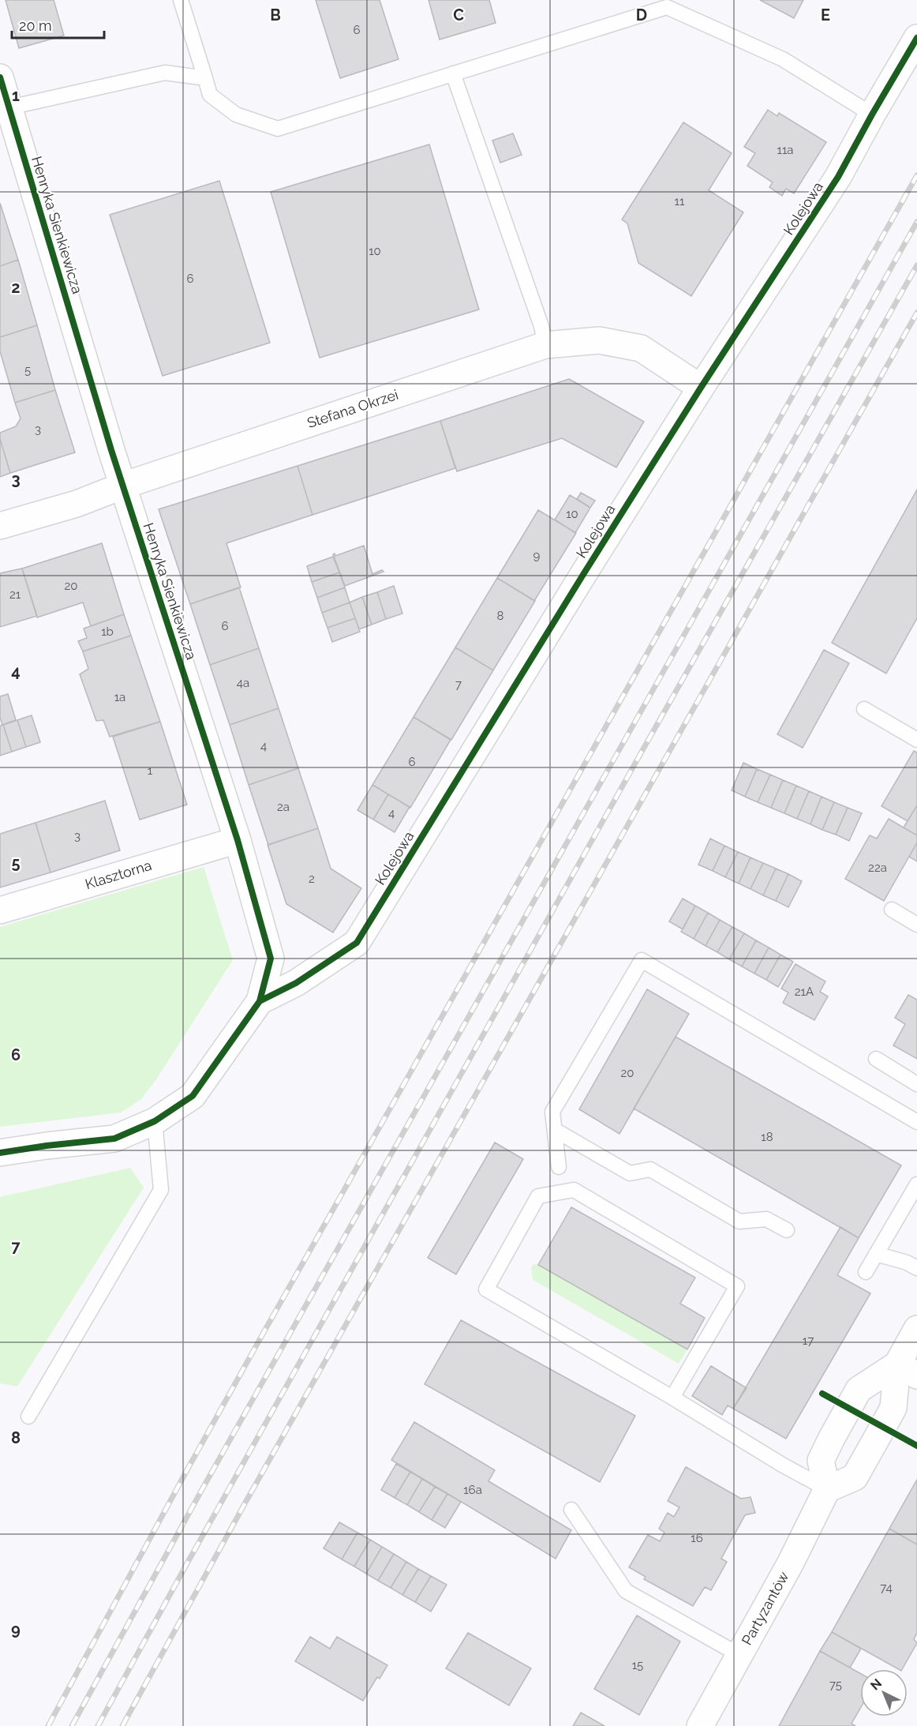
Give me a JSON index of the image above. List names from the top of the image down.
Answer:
{
  "streets": {
    "street": [
      "Kolejowa",
      "Henryka Sienkiewicza",
      "Stefana Okrzei",
      "Klasztorna",
      "Partyzantów"
    ]
  },
  "crossings": [
    ["Kolejowa", "Henryka Sienkiewicza"],
    ["Kolejowa", "Stefana Okrzei"],
    ["Henryka Sienkiewicza", "Stefana Okrzei"],
    ["Henryka Sienkiewicza", "Klasztorna"]
  ],
  "house_numbers": [
    "6",
    "11a",
    "11",
    "10",
    "6",
    "5",
    "3",
    "10",
    "9",
    "20",
    "21",
    "8",
    "6",
    "1b",
    "4a",
    "7",
    "1a",
    "4",
    "6",
    "1",
    "2a",
    "4",
    "3",
    "22a",
    "2",
    "21A",
    "20",
    "18",
    "17",
    "16a",
    "16",
    "74",
    "15",
    "75"
  ],
  "scale_bar": "20 m",
  "north": "top left",
  "grid": {
    "columns": [
      "B",
      "C",
      "D",
      "E"
    ],
    "rows": [
      "1",
      "2",
      "3",
      "4",
      "5",
      "6",
      "7",
      "8",
      "9"
    ]
  }
}
